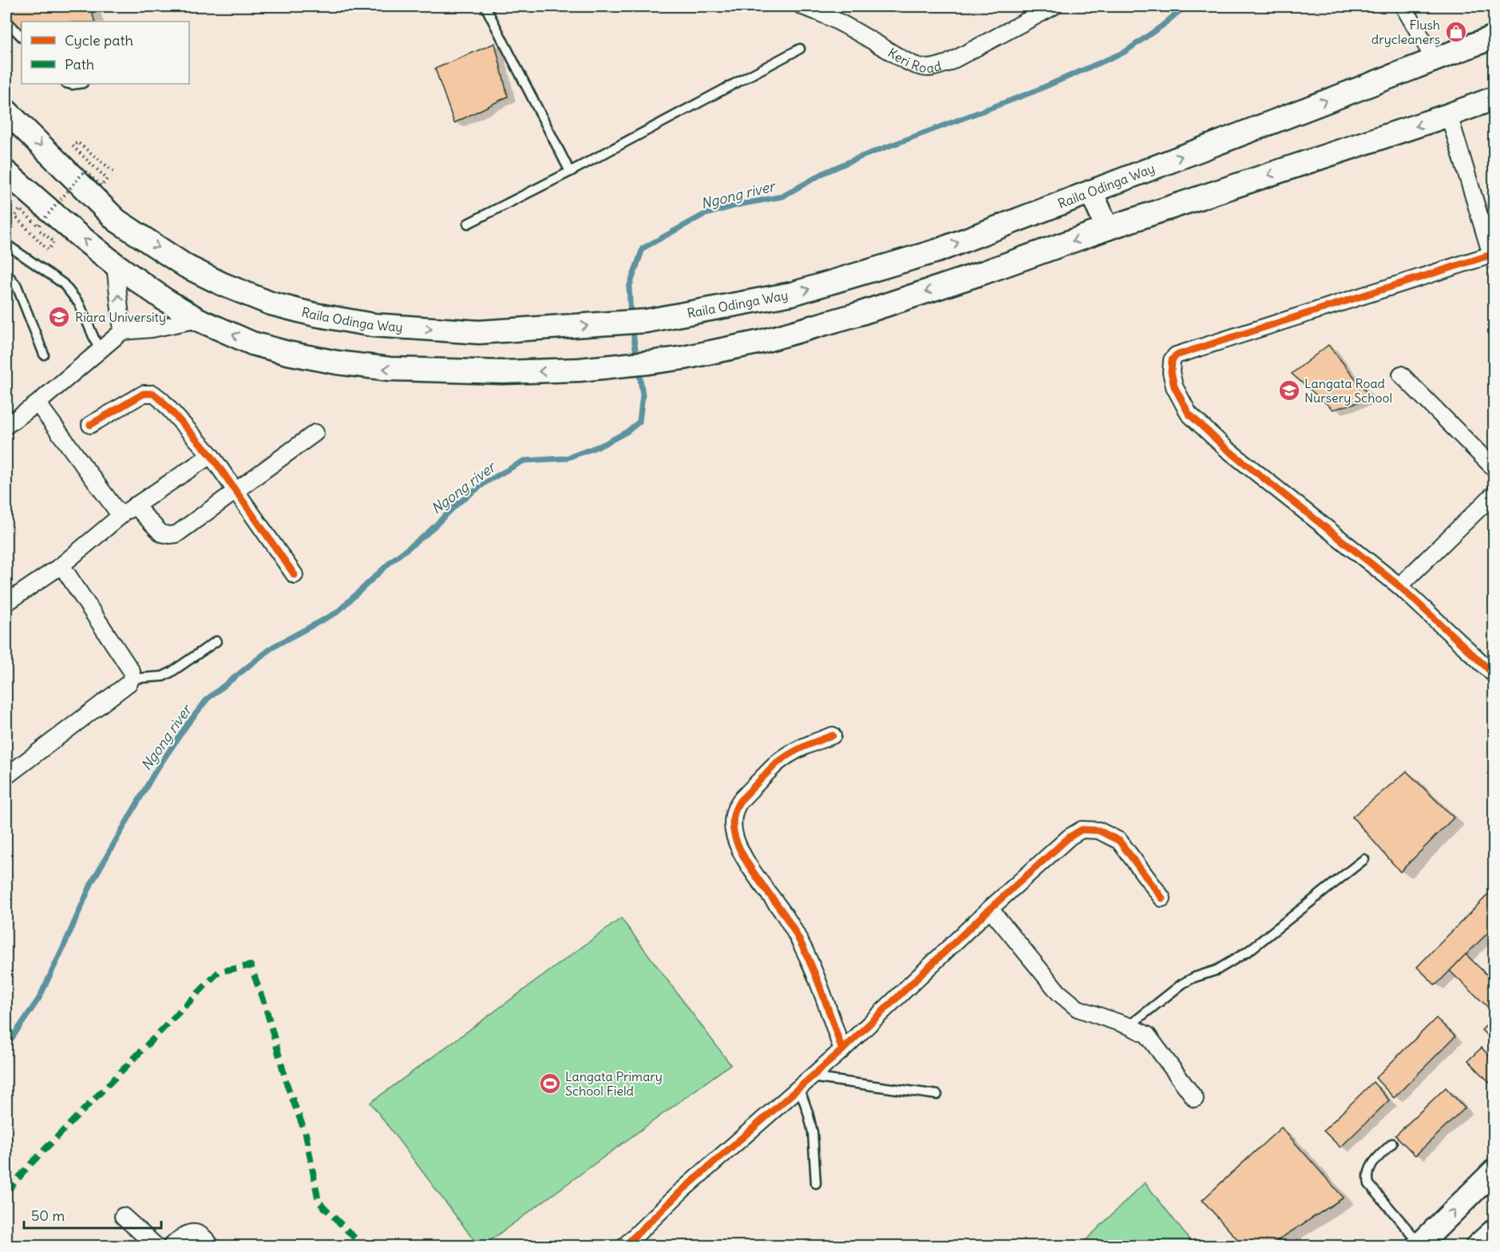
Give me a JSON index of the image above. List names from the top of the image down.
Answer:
{
  "streets": {
    "main road": ["Raila Odinga Way"],
    "street": ["Keri Road"]
  },
  "water": ["Ngong river"],
  "places": {
    "shop": ["Flush drycleaners"],
    "school or university": ["Riara University", "Langata Road Nursery School"],
    "sports": ["Langata Primary School Field"]
  },
  "legend": ["Cycle path", "Path"],
  "scale_bar": "50 m"
}
